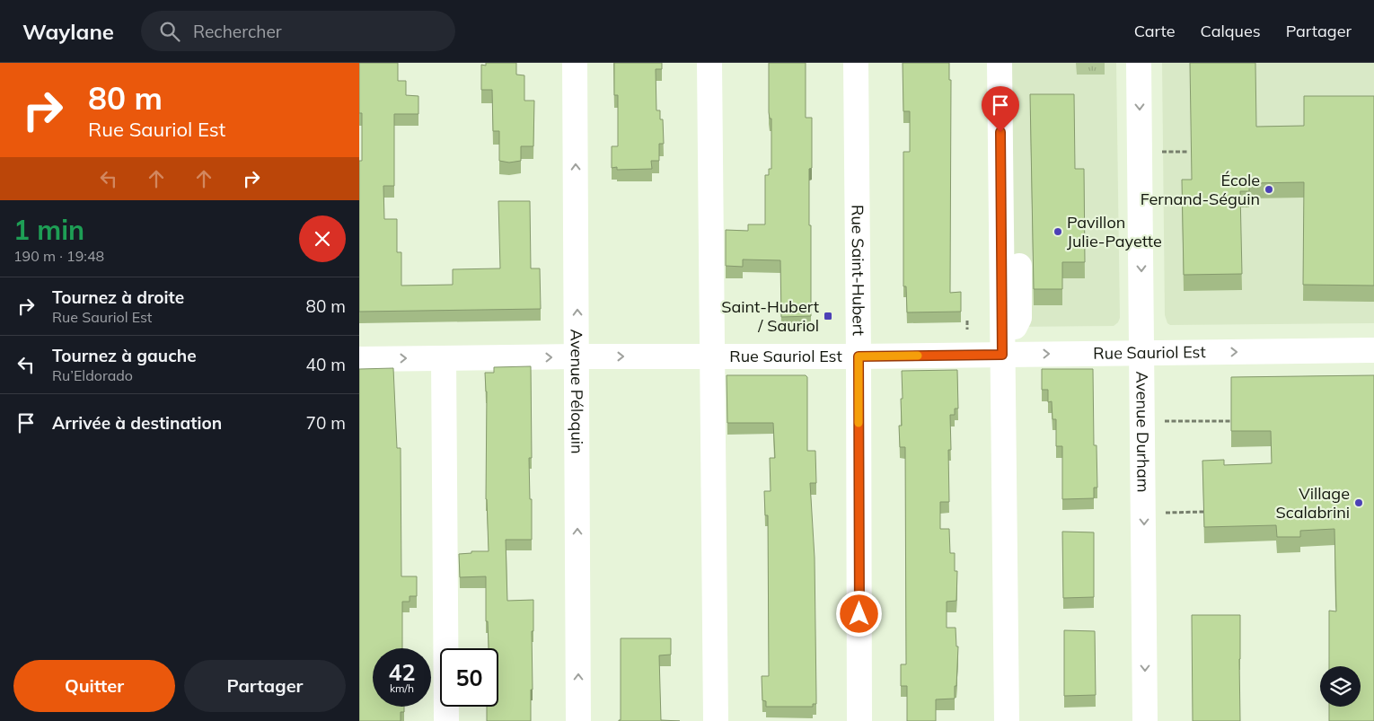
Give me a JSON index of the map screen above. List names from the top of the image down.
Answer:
{
  "streets": {
    "street": [
      "Rue Saint-Hubert",
      "Rue Sauriol Est",
      "Avenue Péloquin",
      "Avenue Durham"
    ]
  },
  "crossings": [
    ["Rue Saint-Hubert", "Rue Sauriol Est"],
    ["Rue Sauriol Est", "Avenue Péloquin"],
    ["Rue Sauriol Est", "Avenue Durham"]
  ],
  "one_way": ["Rue Sauriol Est"],
  "places": {
    "other": ["École Fernand-Séguin", "Pavillon Julie-Payette", "Village Scalabrini"],
    "transit": ["Saint-Hubert / Sauriol"]
  },
  "page": {
    "header": "Waylane",
    "search": "Rechercher",
    "nav": ["Carte", "Calques", "Partager"],
    "turn": ["80 m", "Rue Sauriol Est"],
    "heading": ["1 min", "190 m · 19:48"],
    "list": [
      {
        "name": "Tournez à droite",
        "note": "Rue Sauriol Est",
        "value": "80 m"
      },
      {
        "name": "Tournez à gauche",
        "note": "Ru’Eldorado",
        "value": "40 m"
      },
      {
        "name": "Arrivée à destination",
        "value": "70 m"
      }
    ],
    "speed": "42 km/h",
    "limit": "50",
    "buttons": ["Quitter", "Partager"]
  }
}
